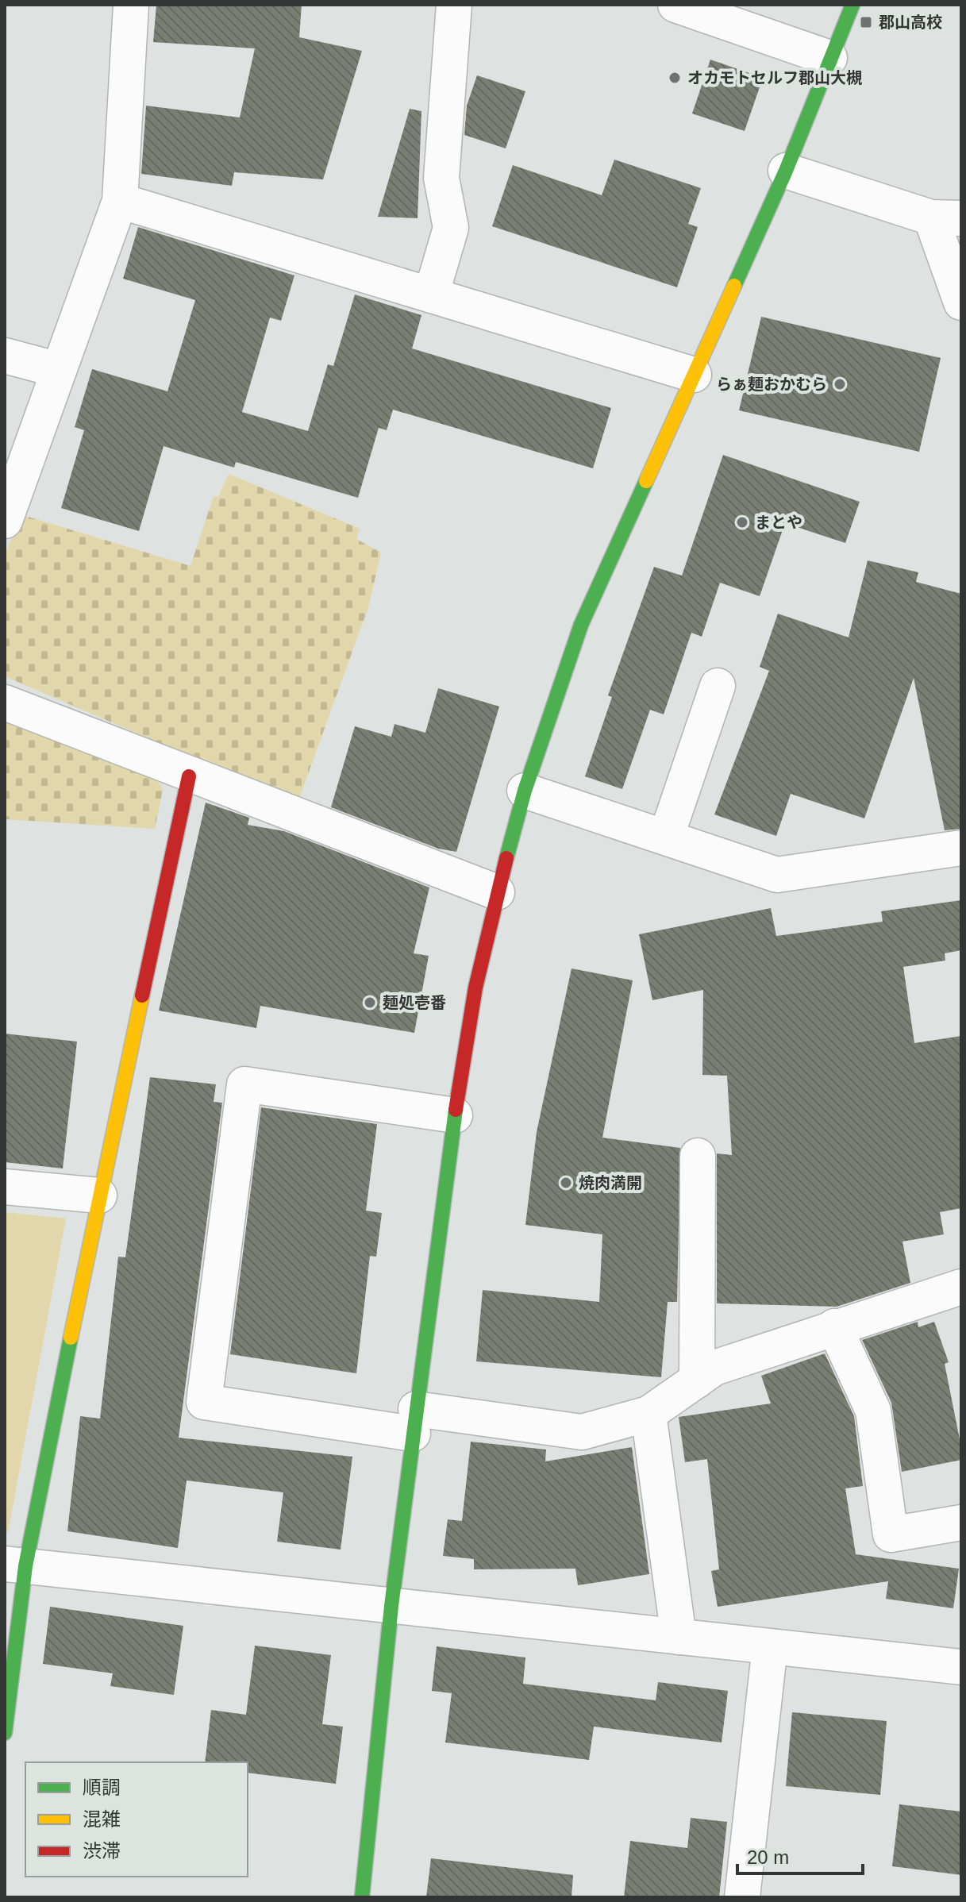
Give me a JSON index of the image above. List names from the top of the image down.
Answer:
{
  "places": {
    "transit": ["郡山高校"],
    "other": [
      "オカモトセルフ郡山大槻",
      "らぁ麺おかむら",
      "まとや",
      "麺処壱番",
      "焼肉満開"
    ]
  },
  "legend": ["順調", "混雑", "渋滞"],
  "scale_bar": "20 m"
}
